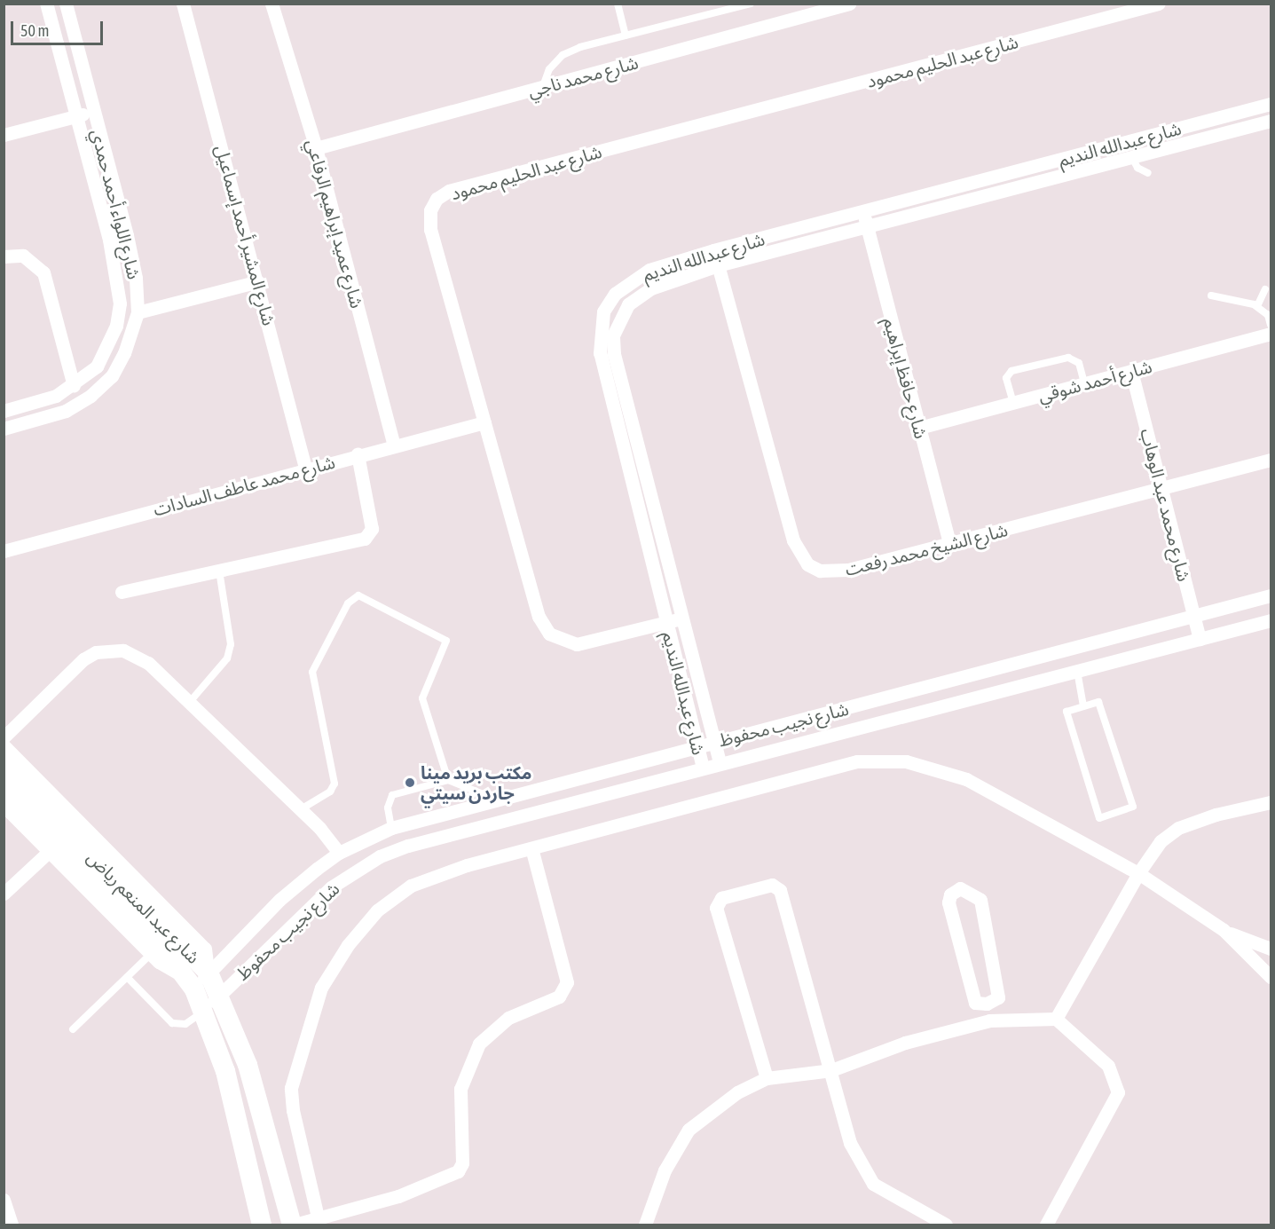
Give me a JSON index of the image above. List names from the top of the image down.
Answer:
{
  "streets": {
    "street": [
      "شارع عبد الحليم محمود",
      "شارع محمد ناجي",
      "شارع عبدالله النديم",
      "شارع اللواء أحمد حمدي",
      "شارع عميد إبراهيم الرفاعي",
      "شارع المشير أحمد إسماعيل",
      "شارع حافظ إبراهيم",
      "شارع أحمد شوقي",
      "شارع محمد عاطف السادات",
      "شارع محمد عبد الوهاب",
      "شارع الشيخ محمد رفعت",
      "شارع نجيب محفوظ",
      "شارع عبد المنعم رياض"
    ]
  },
  "crossings": [
    ["شارع عبد الحليم محمود", "شارع عبدالله النديم"],
    ["شارع عبد الحليم محمود", "شارع محمد عاطف السادات"],
    ["شارع محمد ناجي", "شارع عميد إبراهيم الرفاعي"],
    ["شارع عبدالله النديم", "شارع حافظ إبراهيم"],
    ["شارع عبدالله النديم", "شارع الشيخ محمد رفعت"],
    ["شارع عبدالله النديم", "شارع نجيب محفوظ"],
    ["شارع عميد إبراهيم الرفاعي", "شارع محمد عاطف السادات"],
    ["شارع المشير أحمد إسماعيل", "شارع محمد عاطف السادات"],
    ["شارع حافظ إبراهيم", "شارع أحمد شوقي"],
    ["شارع حافظ إبراهيم", "شارع الشيخ محمد رفعت"],
    ["شارع أحمد شوقي", "شارع محمد عبد الوهاب"],
    ["شارع محمد عبد الوهاب", "شارع الشيخ محمد رفعت"],
    ["شارع محمد عبد الوهاب", "شارع نجيب محفوظ"],
    ["شارع نجيب محفوظ", "شارع عبد المنعم رياض"]
  ],
  "places": ["مكتب بريد مينا جاردن سيتي"],
  "scale_bar": "50 m"
}
